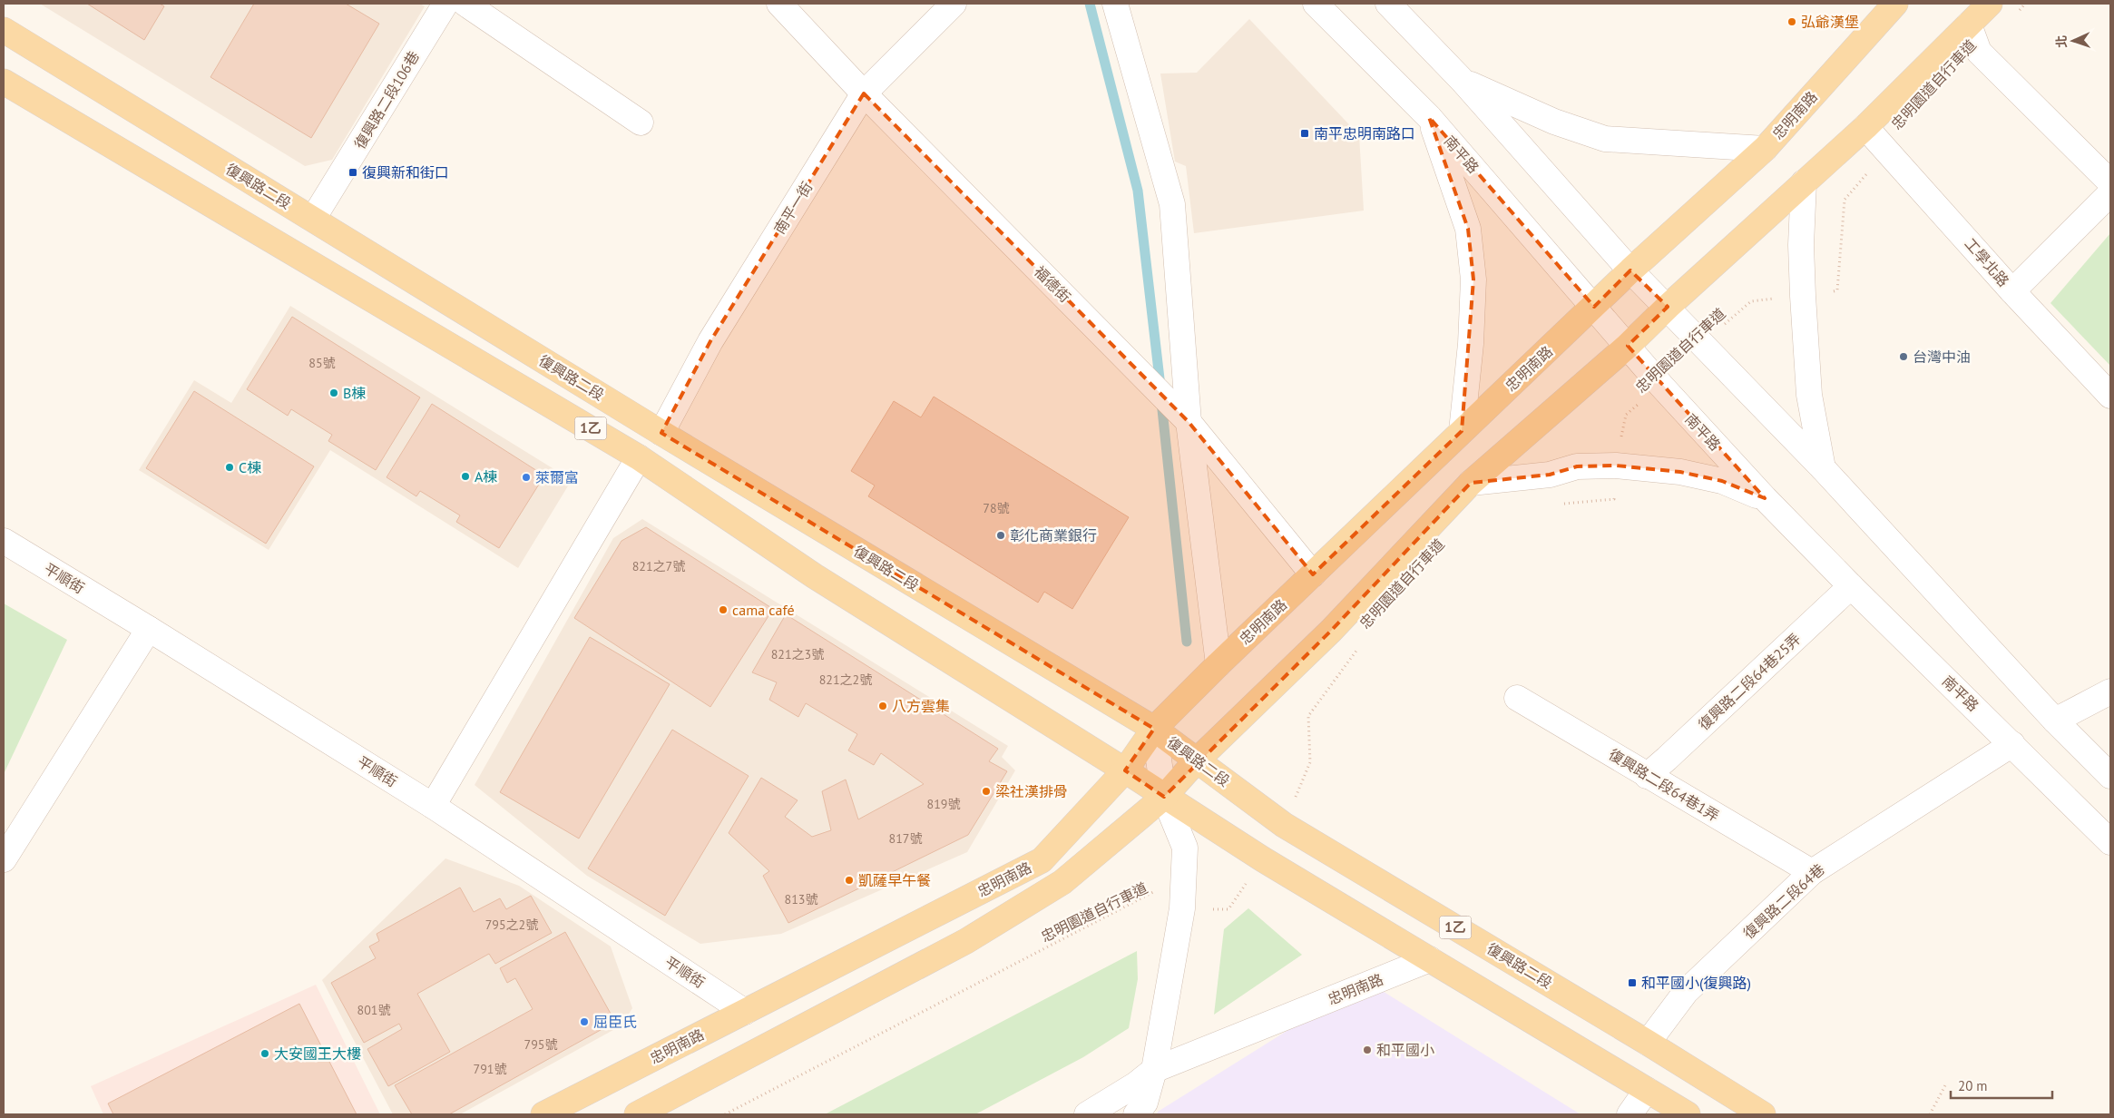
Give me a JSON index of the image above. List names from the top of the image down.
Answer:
{
  "streets": {
    "main road": ["忠明南路", "復興路二段", "1乙"],
    "street": [
      "復興路二段106巷",
      "南平路",
      "南平一街",
      "工學北路",
      "福德街",
      "平順街",
      "復興路二段64巷25弄",
      "復興路二段64巷1弄",
      "復興路二段64巷"
    ],
    "path": ["忠明園道自行車道"]
  },
  "crossings": [
    ["忠明園道自行車道", "南平路"],
    ["忠明園道自行車道", "復興路二段"],
    ["忠明園道自行車道", "工學北路"],
    ["忠明園道自行車道", "1乙"],
    ["復興路二段106巷", "復興路二段"],
    ["忠明南路", "南平路"],
    ["忠明南路", "復興路二段"],
    ["忠明南路", "工學北路"],
    ["忠明南路", "福德街"],
    ["忠明南路", "1乙"],
    ["忠明南路", "平順街"],
    ["南平路", "復興路二段64巷25弄"],
    ["南平路", "復興路二段64巷"],
    ["復興路二段", "南平一街"],
    ["復興路二段", "復興路二段64巷"],
    ["南平一街", "福德街"],
    ["復興路二段64巷25弄", "復興路二段64巷1弄"],
    ["復興路二段64巷1弄", "復興路二段64巷"]
  ],
  "places": {
    "other": [
      "弘爺漢堡",
      "台灣中油",
      "B棟",
      "C棟",
      "A棟",
      "萊爾富",
      "彰化商業銀行",
      "cama café",
      "八方雲集",
      "梁社漢排骨",
      "凱薩早午餐",
      "屈臣氏",
      "和平國小",
      "大安國王大樓"
    ],
    "transit": ["南平忠明南路口", "復興新和街口", "和平國小(復興路)"]
  },
  "house_numbers": [
    "85號",
    "78號",
    "821之7號",
    "821之3號",
    "821之2號",
    "819號",
    "817號",
    "813號",
    "795之2號",
    "801號",
    "795號",
    "791號"
  ],
  "scale_bar": "20 m",
  "north": "left"
}
